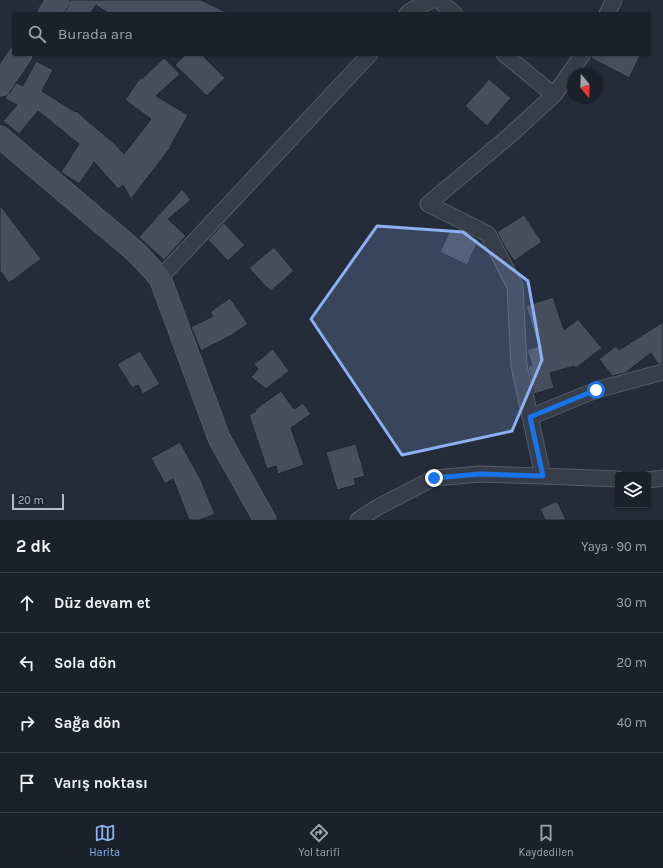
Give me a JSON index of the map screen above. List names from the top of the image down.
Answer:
{
  "scale_bar": "20 m",
  "north": "bottom",
  "page": {
    "search": "Burada ara",
    "scale": "20 m",
    "heading": ["2 dk", "Yaya · 90 m"],
    "list": [
      ["Düz devam et", "30 m"],
      ["Sola dön", "20 m"],
      ["Sağa dön", "40 m"],
      "Varış noktası"
    ],
    "nav": ["Harita", "Yol tarifi", "Kaydedilen"]
  }
}
